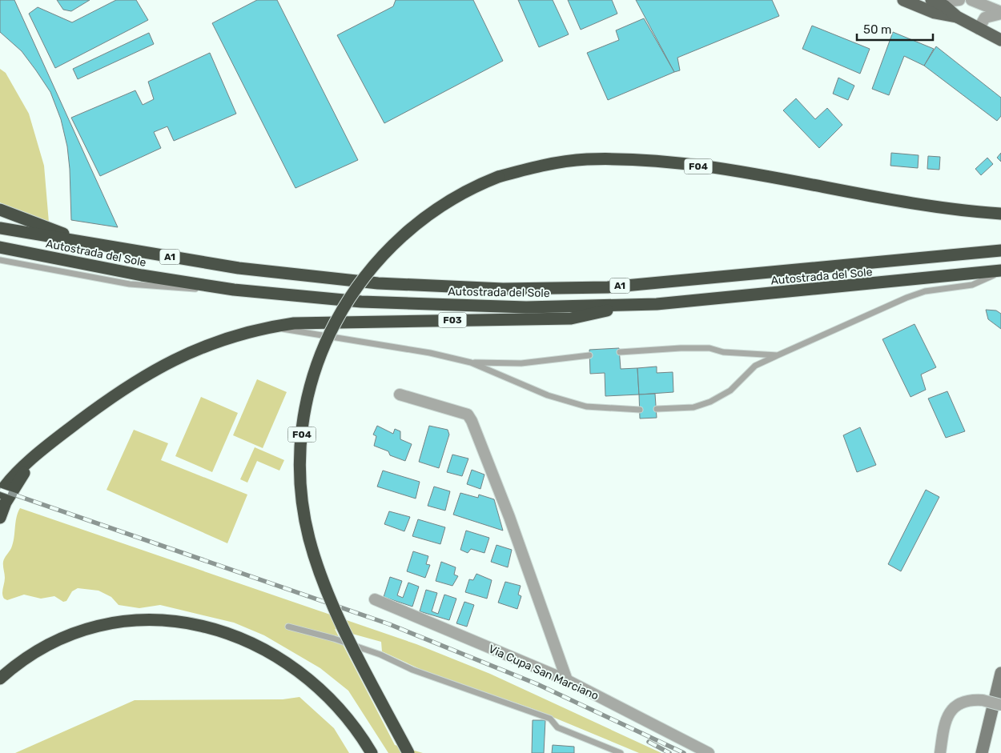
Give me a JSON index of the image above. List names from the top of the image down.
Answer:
{
  "streets": {
    "highway": [
      "F04",
      "Autostrada del Sole",
      "A1",
      "F03"
    ],
    "street": ["Via Cupa San Marciano"]
  },
  "crossings": [
    ["Autostrada del Sole", "F03"]
  ],
  "scale_bar": "50 m"
}
